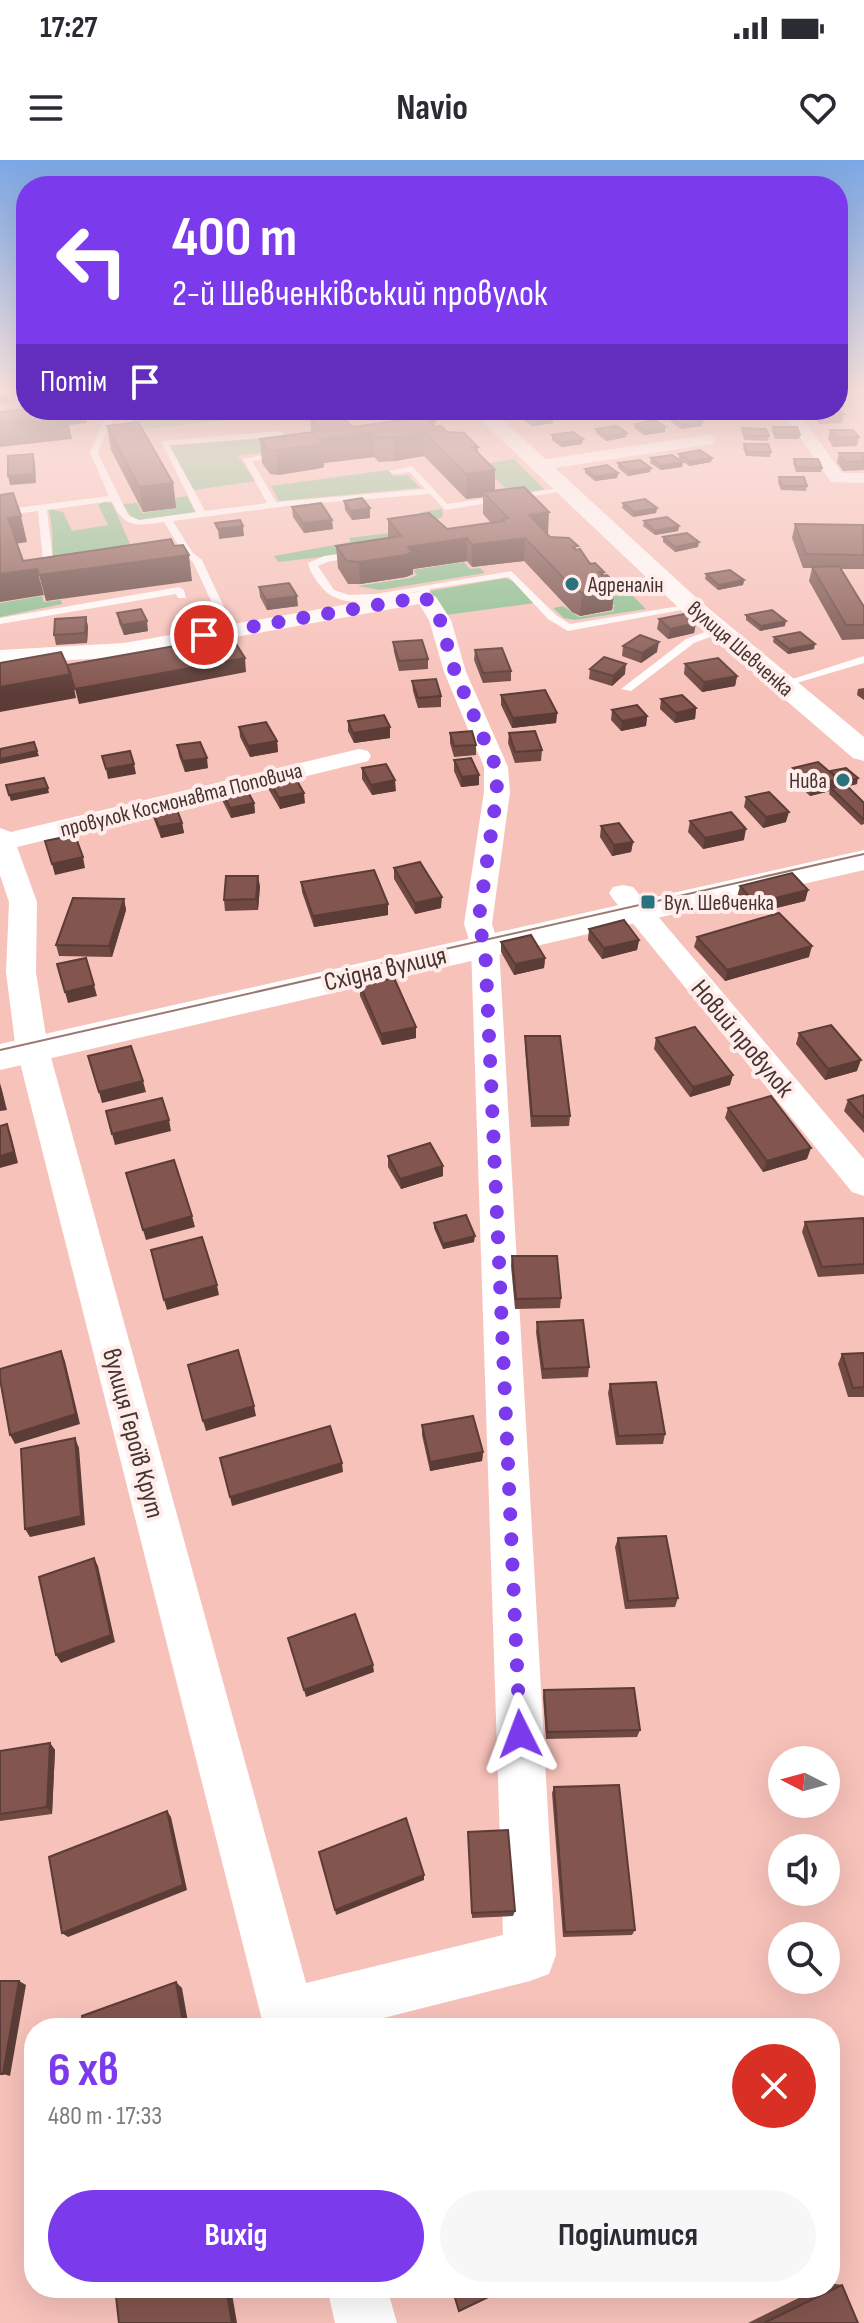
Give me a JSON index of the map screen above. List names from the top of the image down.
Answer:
{
  "streets": {
    "street": [
      "вулиця Шевченка",
      "провулок Космонавта Поповича",
      "Східна вулиця",
      "Новий провулок",
      "вулиця Героїв Крут"
    ]
  },
  "crossings": [
    ["провулок Космонавта Поповича", "вулиця Героїв Крут"],
    ["Східна вулиця", "Новий провулок"],
    ["Східна вулиця", "вулиця Героїв Крут"]
  ],
  "places": {
    "other": ["Адреналін", "Нива"],
    "transit": ["Вул. Шевченка"]
  },
  "north": "left",
  "page": {
    "status": "17:27",
    "header": "Navio",
    "turn": ["400 m", "2-й Шевченківський провулок"],
    "then": "Потім",
    "heading": ["6 хв", "480 m · 17:33"],
    "buttons": ["Вихід", "Поділитися"]
  }
}
